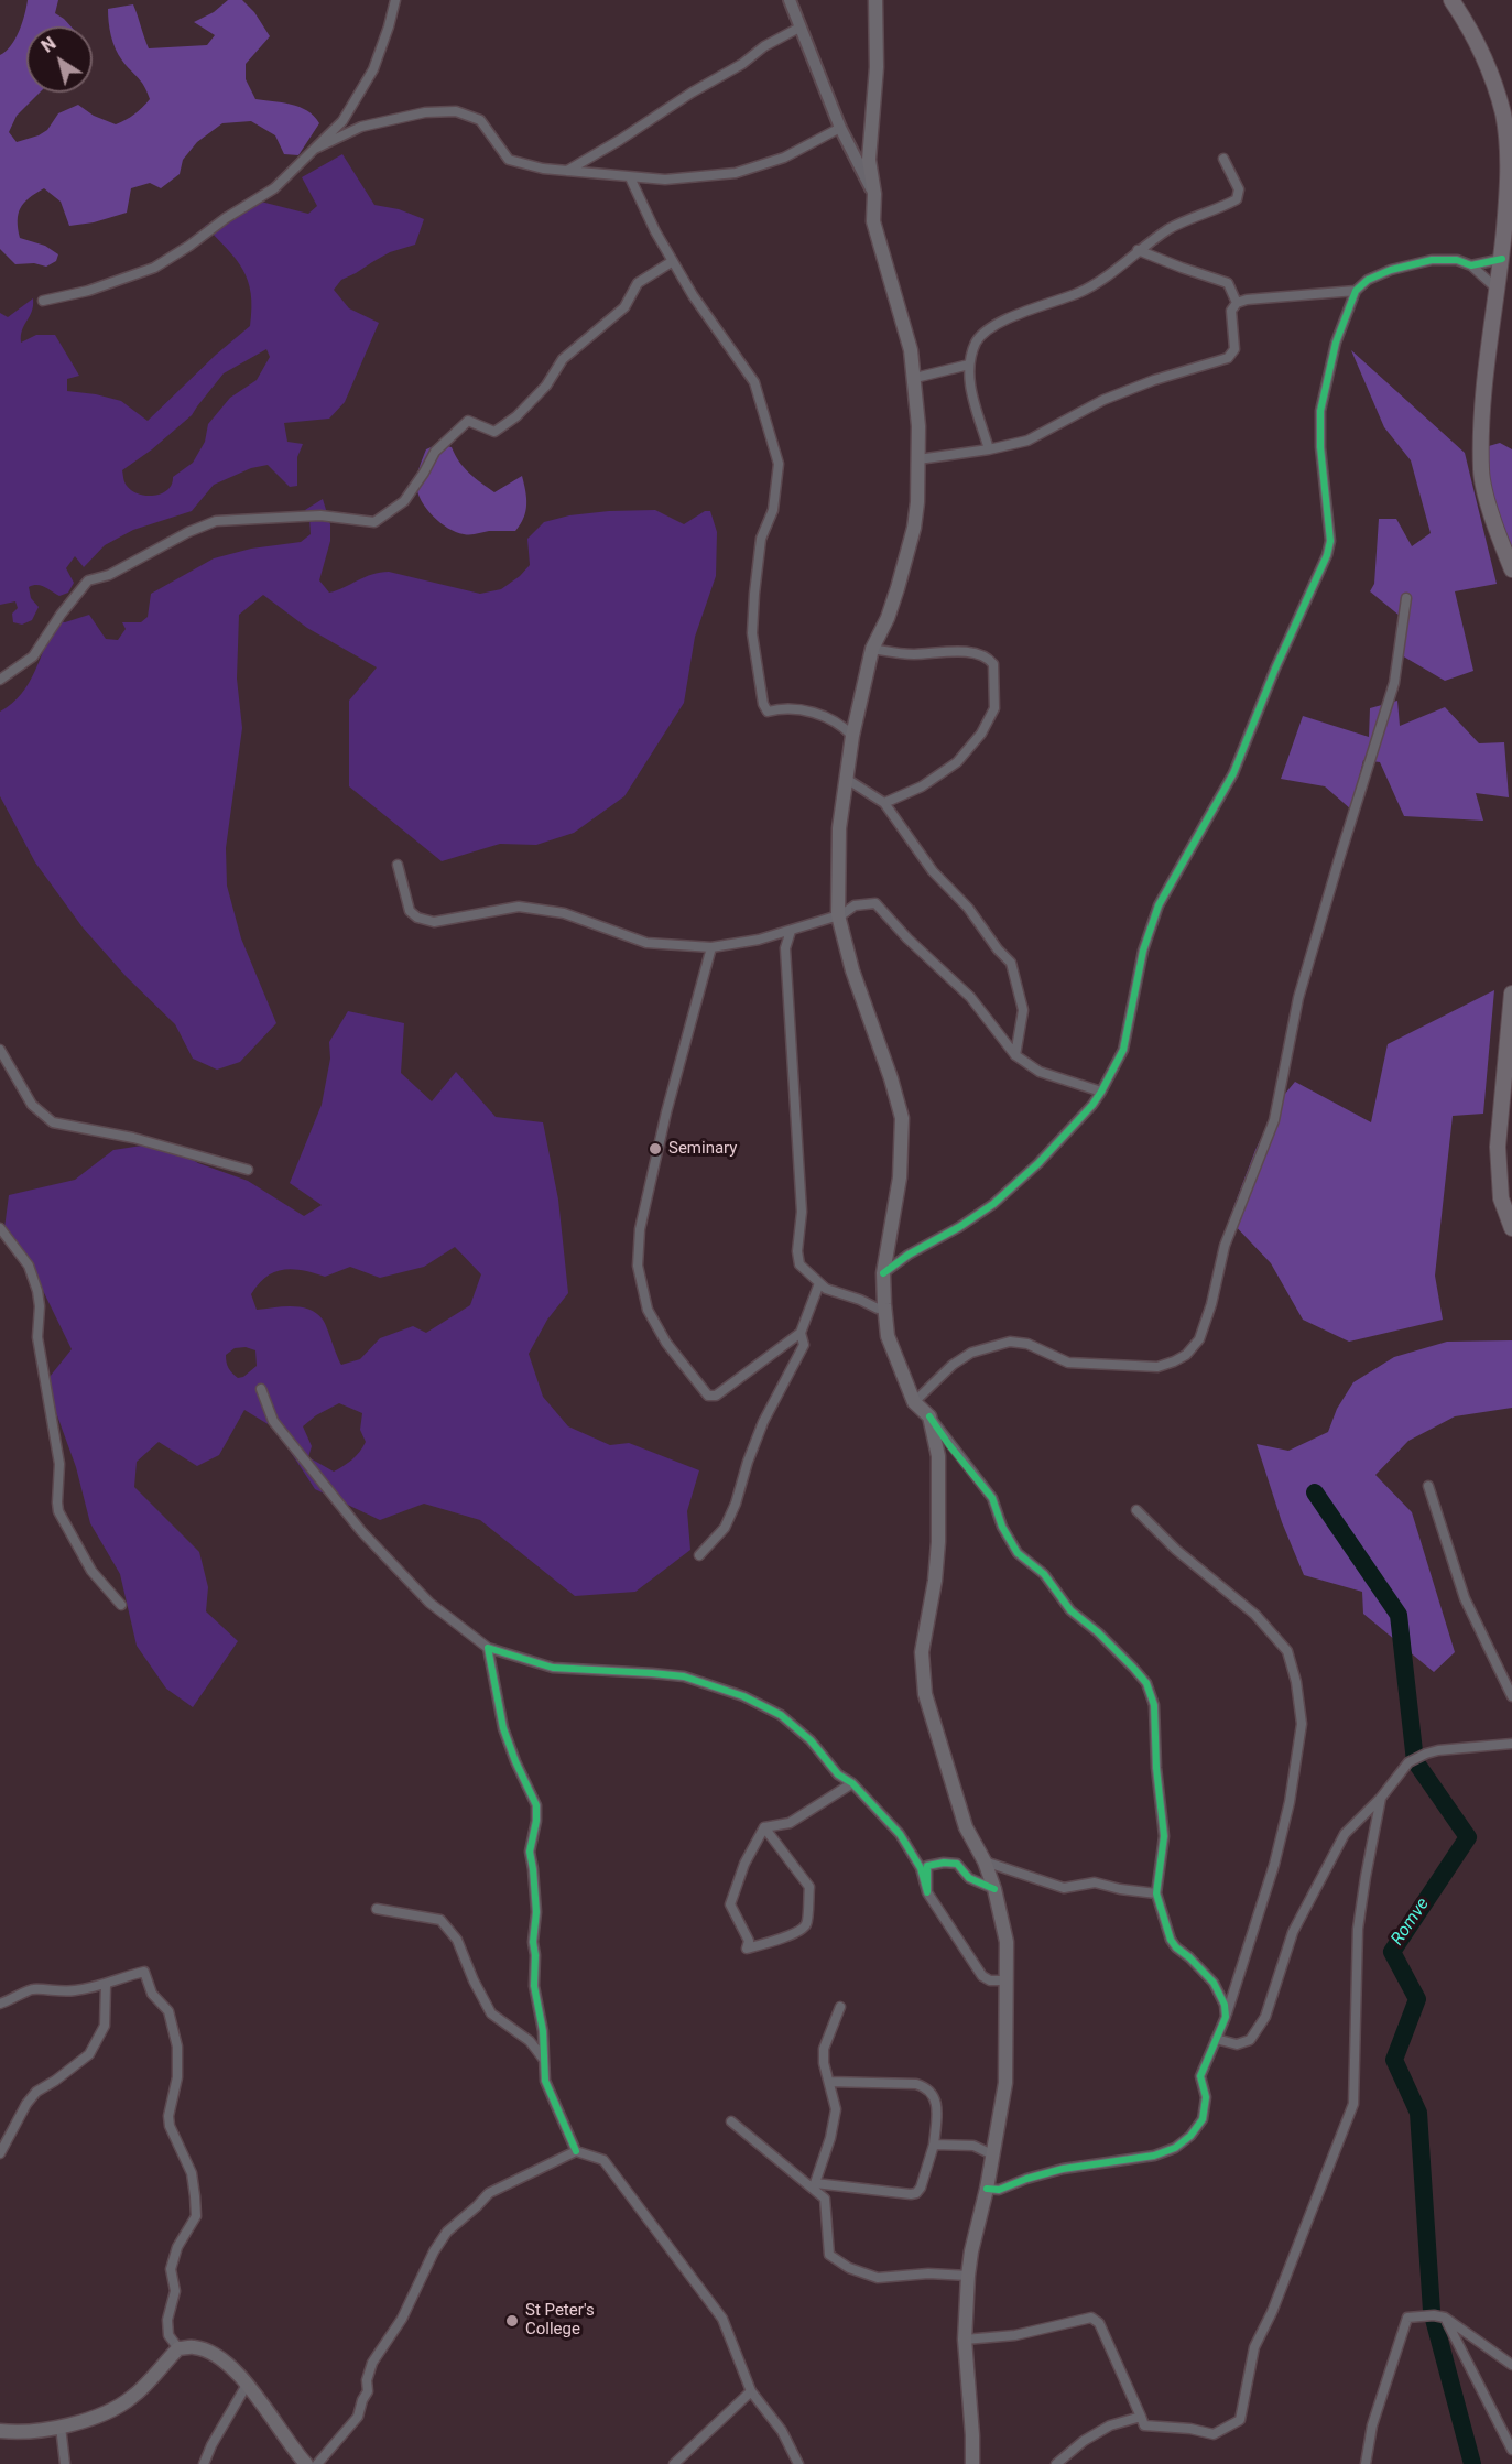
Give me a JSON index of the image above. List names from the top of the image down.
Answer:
{
  "water": ["Romve"],
  "places": ["Seminary", "St Peter's College"],
  "north": "top left"
}
